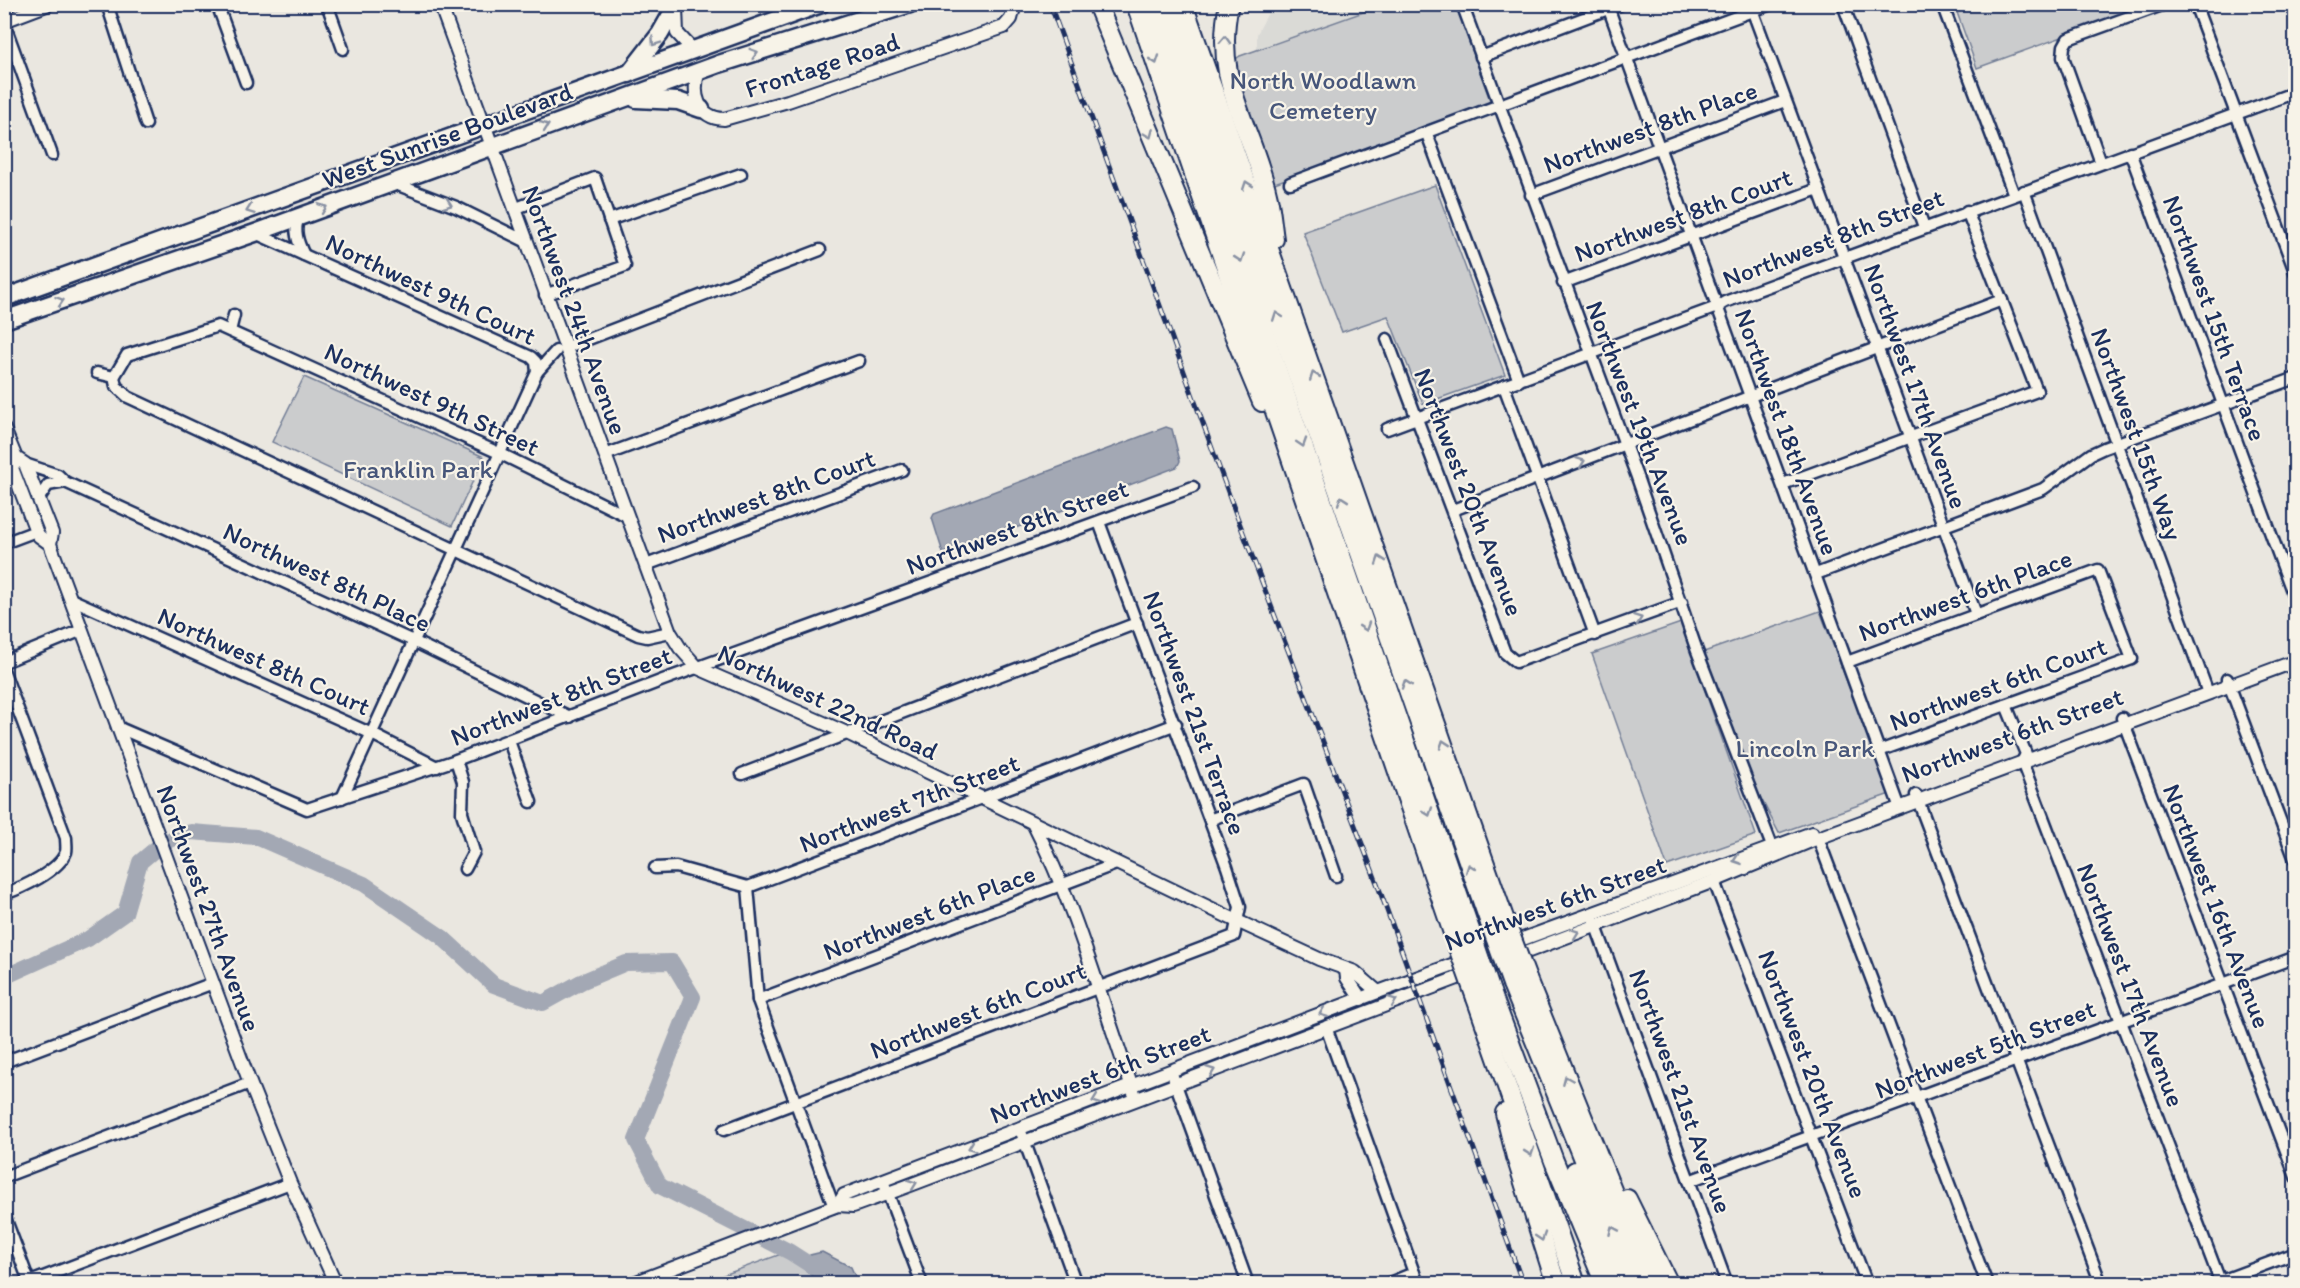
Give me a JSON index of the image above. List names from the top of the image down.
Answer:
{
  "streets": {
    "main road": ["West Sunrise Boulevard"],
    "street": [
      "Frontage Road",
      "Northwest 8th Place",
      "Northwest 8th Court",
      "Northwest 8th Street",
      "Northwest 9th Court",
      "Northwest 24th Avenue",
      "Northwest 15th Terrace",
      "Northwest 17th Avenue",
      "Northwest 9th Street",
      "Northwest 19th Avenue",
      "Northwest 18th Avenue",
      "Northwest 15th Way",
      "Northwest 20th Avenue",
      "Northwest 6th Place",
      "Northwest 6th Court",
      "Northwest 22nd Road",
      "Northwest 21st Terrace",
      "Northwest 6th Street",
      "Northwest 7th Street",
      "Northwest 16th Avenue",
      "Northwest 27th Avenue",
      "Northwest 5th Street",
      "Northwest 21st Avenue"
    ]
  },
  "crossings": [
    ["Northwest 8th Place", "Northwest 8th Street"],
    ["Northwest 8th Place", "Northwest 17th Avenue"],
    ["Northwest 8th Place", "Northwest 19th Avenue"],
    ["Northwest 8th Place", "Northwest 18th Avenue"],
    ["Northwest 8th Place", "Northwest 27th Avenue"],
    ["West Sunrise Boulevard", "Northwest 9th Court"],
    ["West Sunrise Boulevard", "Northwest 24th Avenue"],
    ["Northwest 8th Court", "Northwest 8th Street"],
    ["Northwest 8th Court", "Northwest 24th Avenue"],
    ["Northwest 8th Court", "Northwest 17th Avenue"],
    ["Northwest 8th Court", "Northwest 19th Avenue"],
    ["Northwest 8th Court", "Northwest 18th Avenue"],
    ["Northwest 8th Court", "Northwest 27th Avenue"],
    ["Northwest 8th Street", "Northwest 15th Terrace"],
    ["Northwest 8th Street", "Northwest 17th Avenue"],
    ["Northwest 8th Street", "Northwest 19th Avenue"],
    ["Northwest 8th Street", "Northwest 18th Avenue"],
    ["Northwest 8th Street", "Northwest 15th Way"],
    ["Northwest 8th Street", "Northwest 20th Avenue"],
    ["Northwest 8th Street", "Northwest 22nd Road"],
    ["Northwest 8th Street", "Northwest 21st Terrace"],
    ["Northwest 8th Street", "Northwest 27th Avenue"],
    ["Northwest 9th Court", "Northwest 24th Avenue"],
    ["Northwest 24th Avenue", "Northwest 9th Street"],
    ["Northwest 24th Avenue", "Northwest 22nd Road"],
    ["Northwest 17th Avenue", "Northwest 6th Place"],
    ["Northwest 17th Avenue", "Northwest 6th Court"],
    ["Northwest 17th Avenue", "Northwest 6th Street"],
    ["Northwest 17th Avenue", "Northwest 5th Street"],
    ["Northwest 19th Avenue", "Northwest 6th Street"],
    ["Northwest 18th Avenue", "Northwest 6th Place"],
    ["Northwest 18th Avenue", "Northwest 6th Court"],
    ["Northwest 18th Avenue", "Northwest 6th Street"],
    ["Northwest 15th Way", "Northwest 6th Street"],
    ["Northwest 20th Avenue", "Northwest 6th Street"],
    ["Northwest 20th Avenue", "Northwest 5th Street"],
    ["Northwest 6th Place", "Northwest 6th Court"],
    ["Northwest 6th Place", "Northwest 22nd Road"],
    ["Northwest 6th Court", "Northwest 22nd Road"],
    ["Northwest 6th Court", "Northwest 21st Terrace"],
    ["Northwest 22nd Road", "Northwest 21st Terrace"],
    ["Northwest 22nd Road", "Northwest 6th Street"],
    ["Northwest 22nd Road", "Northwest 7th Street"],
    ["Northwest 21st Terrace", "Northwest 7th Street"],
    ["Northwest 6th Street", "Northwest 16th Avenue"],
    ["Northwest 6th Street", "Northwest 21st Avenue"],
    ["Northwest 16th Avenue", "Northwest 5th Street"],
    ["Northwest 5th Street", "Northwest 21st Avenue"]
  ],
  "parks": ["North Woodlawn Cemetery", "Franklin Park", "Lincoln Park"]
}
